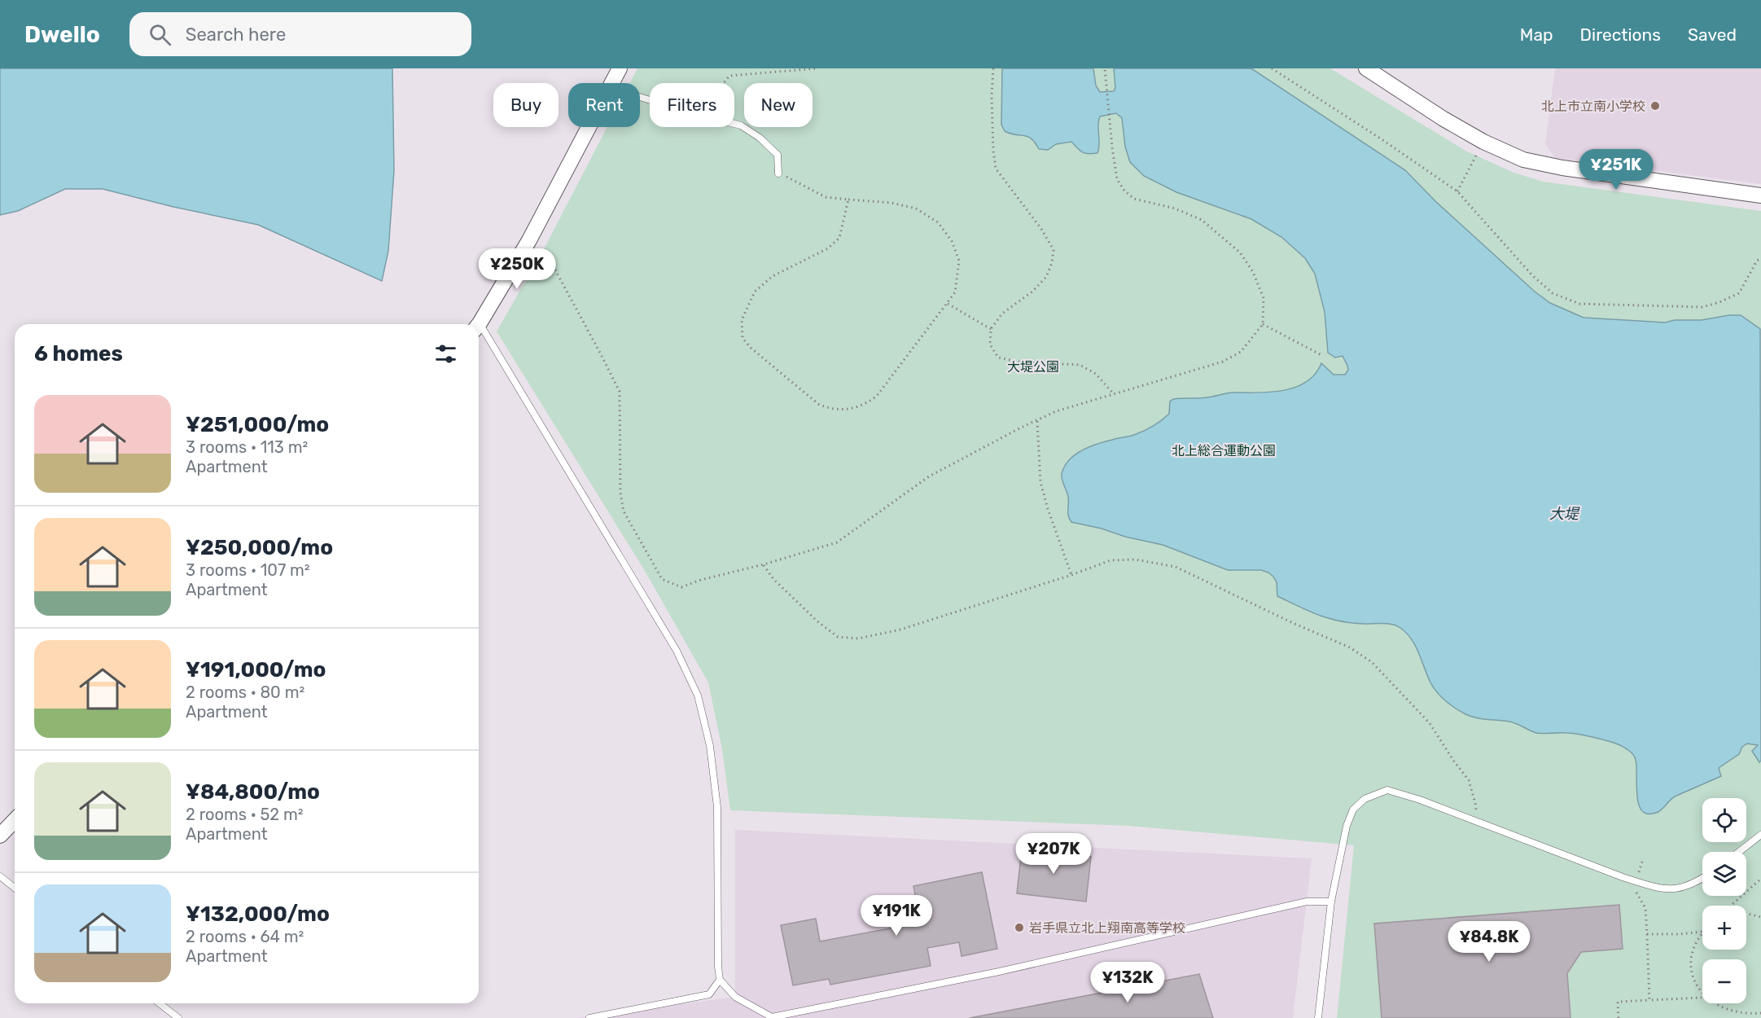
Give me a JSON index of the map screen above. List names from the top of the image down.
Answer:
{
  "water": ["大堤"],
  "parks": ["大堤公園", "北上総合運動公園"],
  "places": ["北上市立南小学校", "岩手県立北上翔南高等学校"],
  "page": {
    "header": "Dwello",
    "search": "Search here",
    "nav": ["Map", "Directions", "Saved"],
    "chip": [
      "Buy",
      "Rent",
      "Filters",
      "New"
    ],
    "price": [
      "¥251K",
      "¥250K",
      "¥207K",
      "¥191K",
      "¥84.8K",
      "¥132K"
    ],
    "heading": "6 homes",
    "list": [
      {
        "name": "¥251,000/mo",
        "note": "3 rooms · 113 m² · Apartment"
      },
      {
        "name": "¥250,000/mo",
        "note": "3 rooms · 107 m² · Apartment"
      },
      {
        "name": "¥191,000/mo",
        "note": "2 rooms · 80 m² · Apartment"
      },
      {
        "name": "¥84,800/mo",
        "note": "2 rooms · 52 m² · Apartment"
      },
      {
        "name": "¥132,000/mo",
        "note": "2 rooms · 64 m² · Apartment"
      }
    ],
    "map_buttons": ["+", "−"]
  }
}
